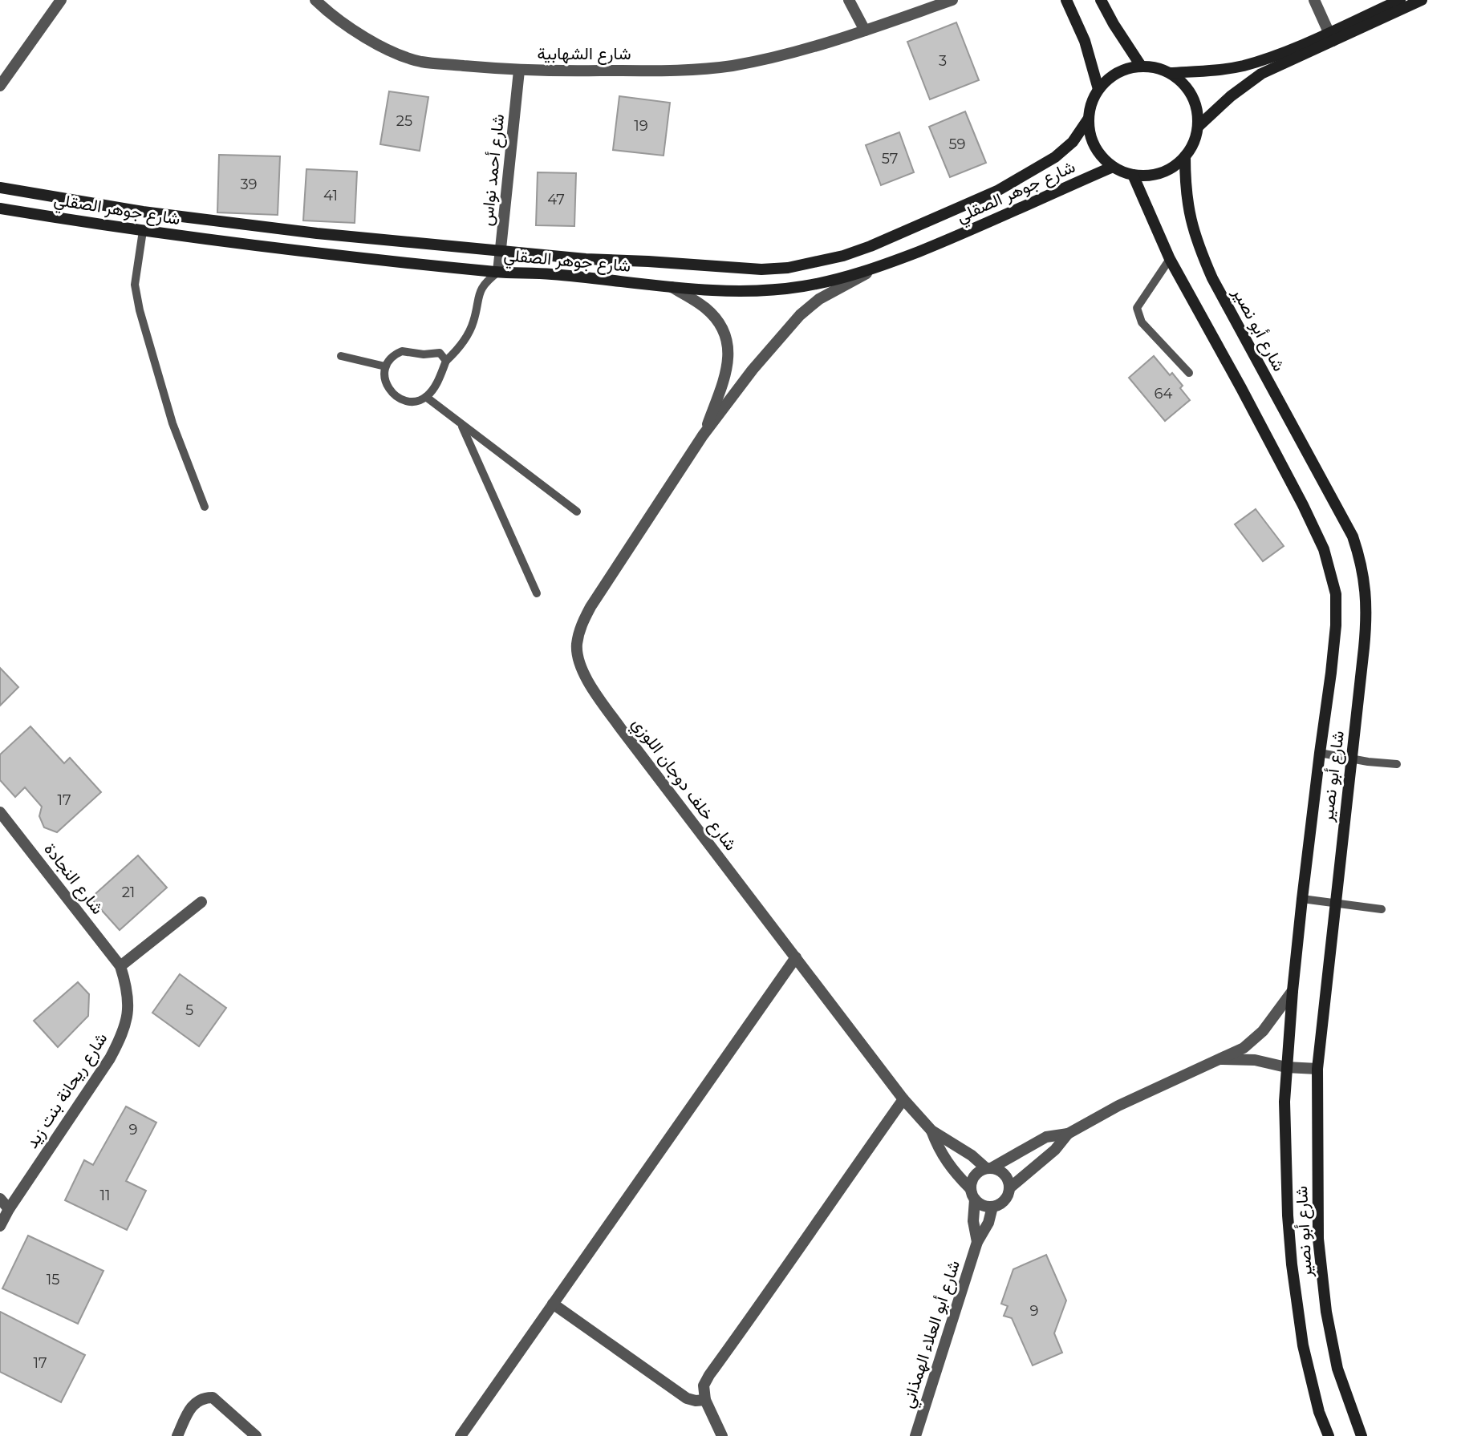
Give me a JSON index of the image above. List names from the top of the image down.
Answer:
{
  "streets": {
    "main road": ["شارع جوهر الصقلي", "شارع أبو نصير"],
    "street": [
      "شارع الشهابية",
      "شارع أحمد نواس",
      "شارع خلف دوجان اللوزي",
      "شارع النجادة",
      "شارع ريحانة بنت زيد",
      "شارع أبو العلاء الهمذاني"
    ]
  },
  "crossings": [
    ["شارع الشهابية", "شارع أحمد نواس"],
    ["شارع أحمد نواس", "شارع جوهر الصقلي"],
    ["شارع جوهر الصقلي", "شارع أبو نصير"],
    ["شارع جوهر الصقلي", "شارع خلف دوجان اللوزي"],
    ["شارع خلف دوجان اللوزي", "شارع أبو العلاء الهمذاني"],
    ["شارع النجادة", "شارع ريحانة بنت زيد"]
  ],
  "house_numbers": [
    "3",
    "25",
    "19",
    "59",
    "57",
    "39",
    "41",
    "47",
    "64",
    "17",
    "21",
    "5",
    "9",
    "11",
    "15",
    "9",
    "17"
  ]
}
